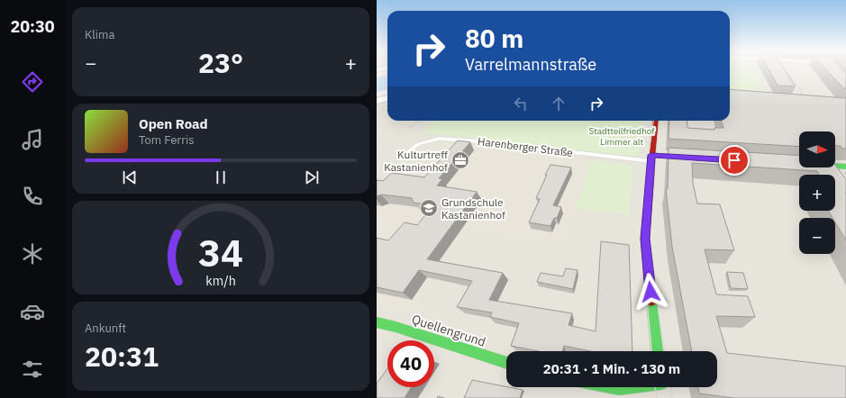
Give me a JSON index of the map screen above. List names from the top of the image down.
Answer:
{
  "streets": {
    "street": ["Quellengrund"],
    "lane": ["Harenberger Straße"]
  },
  "parks": ["Stadtteilfriedhof Limmer alt"],
  "places": {
    "office": ["Kulturtreff Kastanienhof"],
    "school or university": ["Grundschule Kastanienhof"]
  },
  "north": "right",
  "page": {
    "tabs": "20:30",
    "tile": [
      "Klima",
      ["Ankunft", "20:31"]
    ],
    "turn": ["80 m", "Varrelmannstraße"],
    "heat": ["−", "23°", "+"],
    "song": ["Open Road", "Tom Ferris"],
    "map_buttons": ["+", "−"],
    "limit": "40",
    "trip": "20:31 · 1 Min. · 130 m",
    "gauge": ["34", "km/h"]
  }
}
